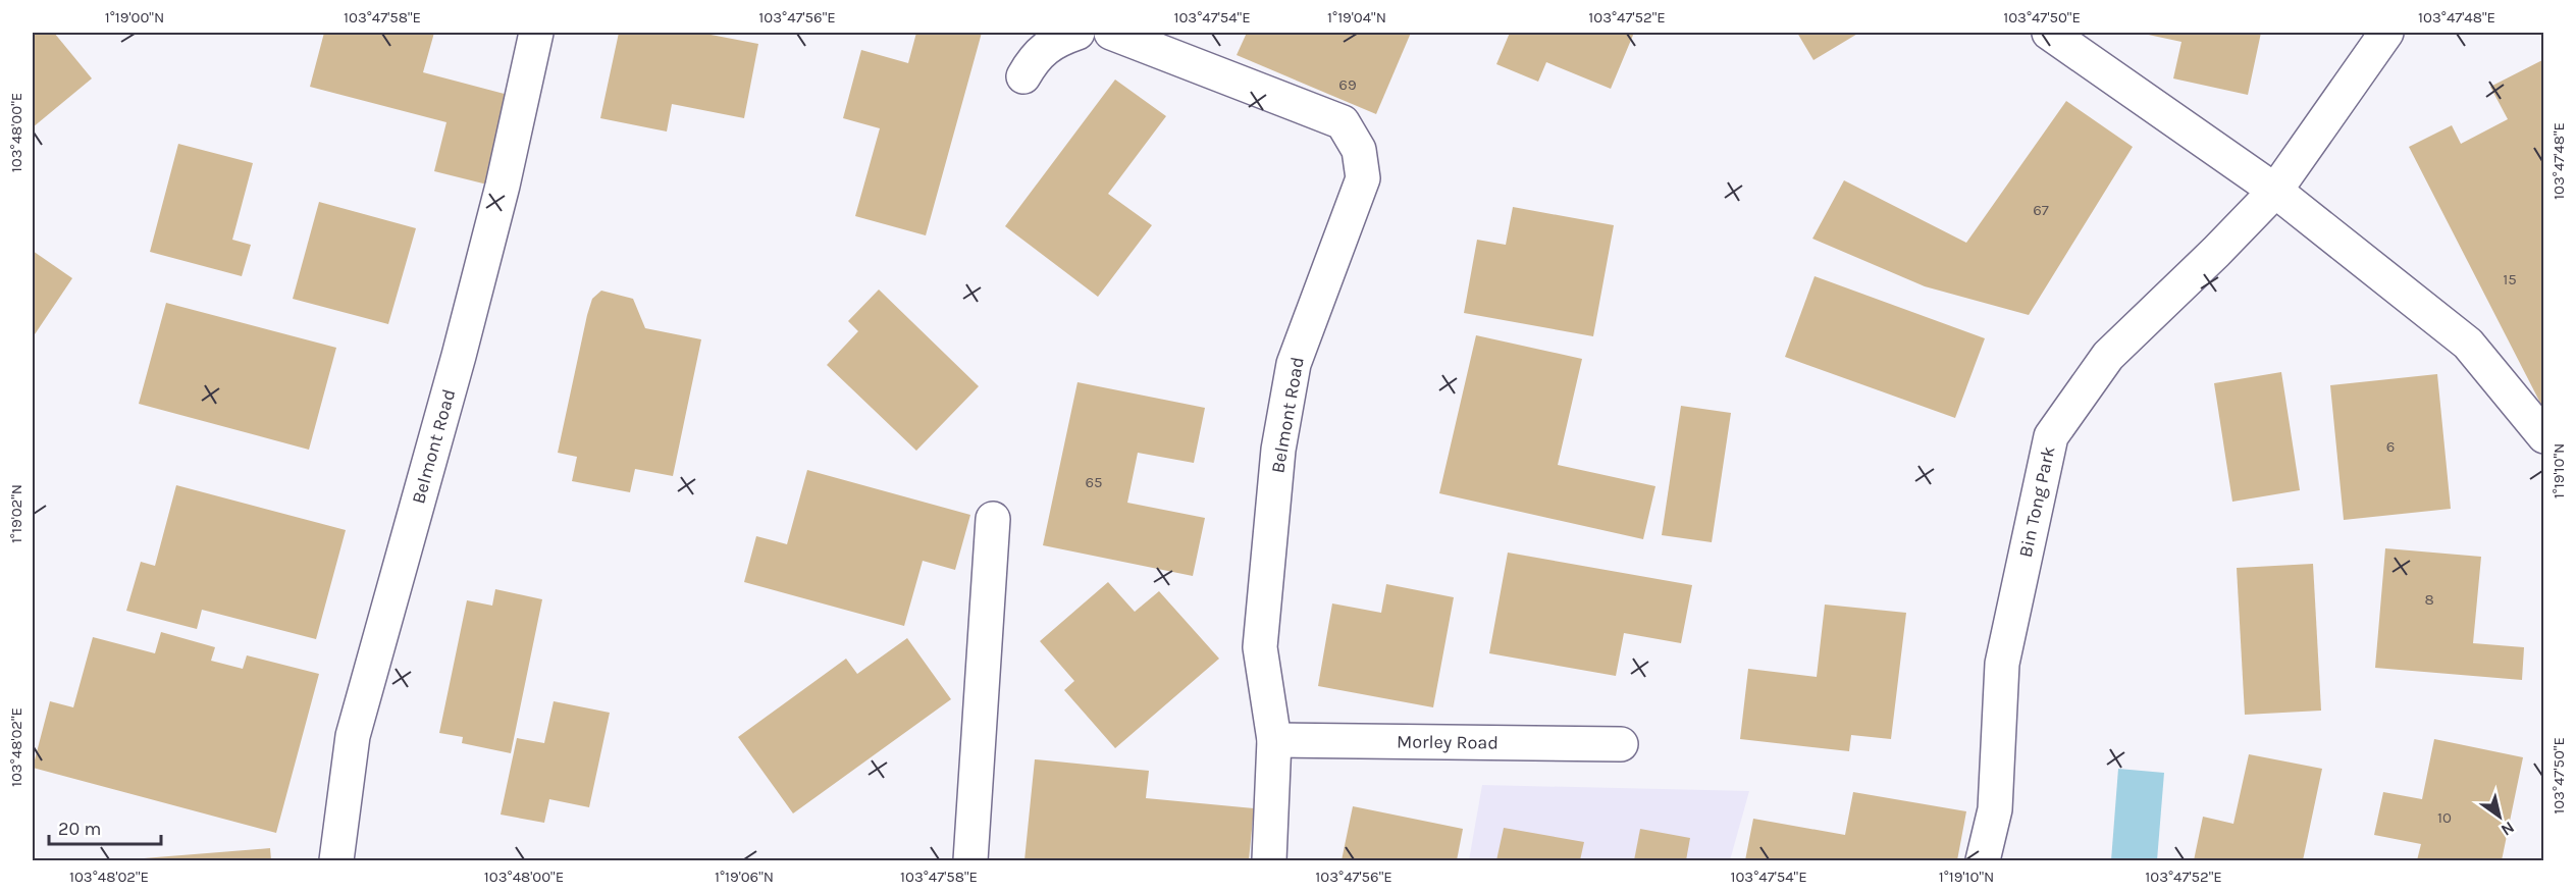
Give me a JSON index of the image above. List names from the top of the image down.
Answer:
{
  "streets": {
    "street": ["Belmont Road", "Bin Tong Park", "Morley Road"]
  },
  "crossings": [
    ["Belmont Road", "Morley Road"]
  ],
  "house_numbers": [
    "69",
    "67",
    "15",
    "6",
    "65",
    "8",
    "10"
  ],
  "scale_bar": "20 m",
  "north": "bottom right",
  "coordinates": [
    "1°19'00\"N",
    "103°47'58\"E",
    "103°47'56\"E",
    "103°47'54\"E",
    "1°19'04\"N",
    "103°47'52\"E",
    "103°47'50\"E",
    "103°47'48\"E",
    "103°48'00\"E",
    "1°19'10\"N",
    "1°19'02\"N",
    "103°48'02\"E",
    "1°19'06\"N"
  ]
}
